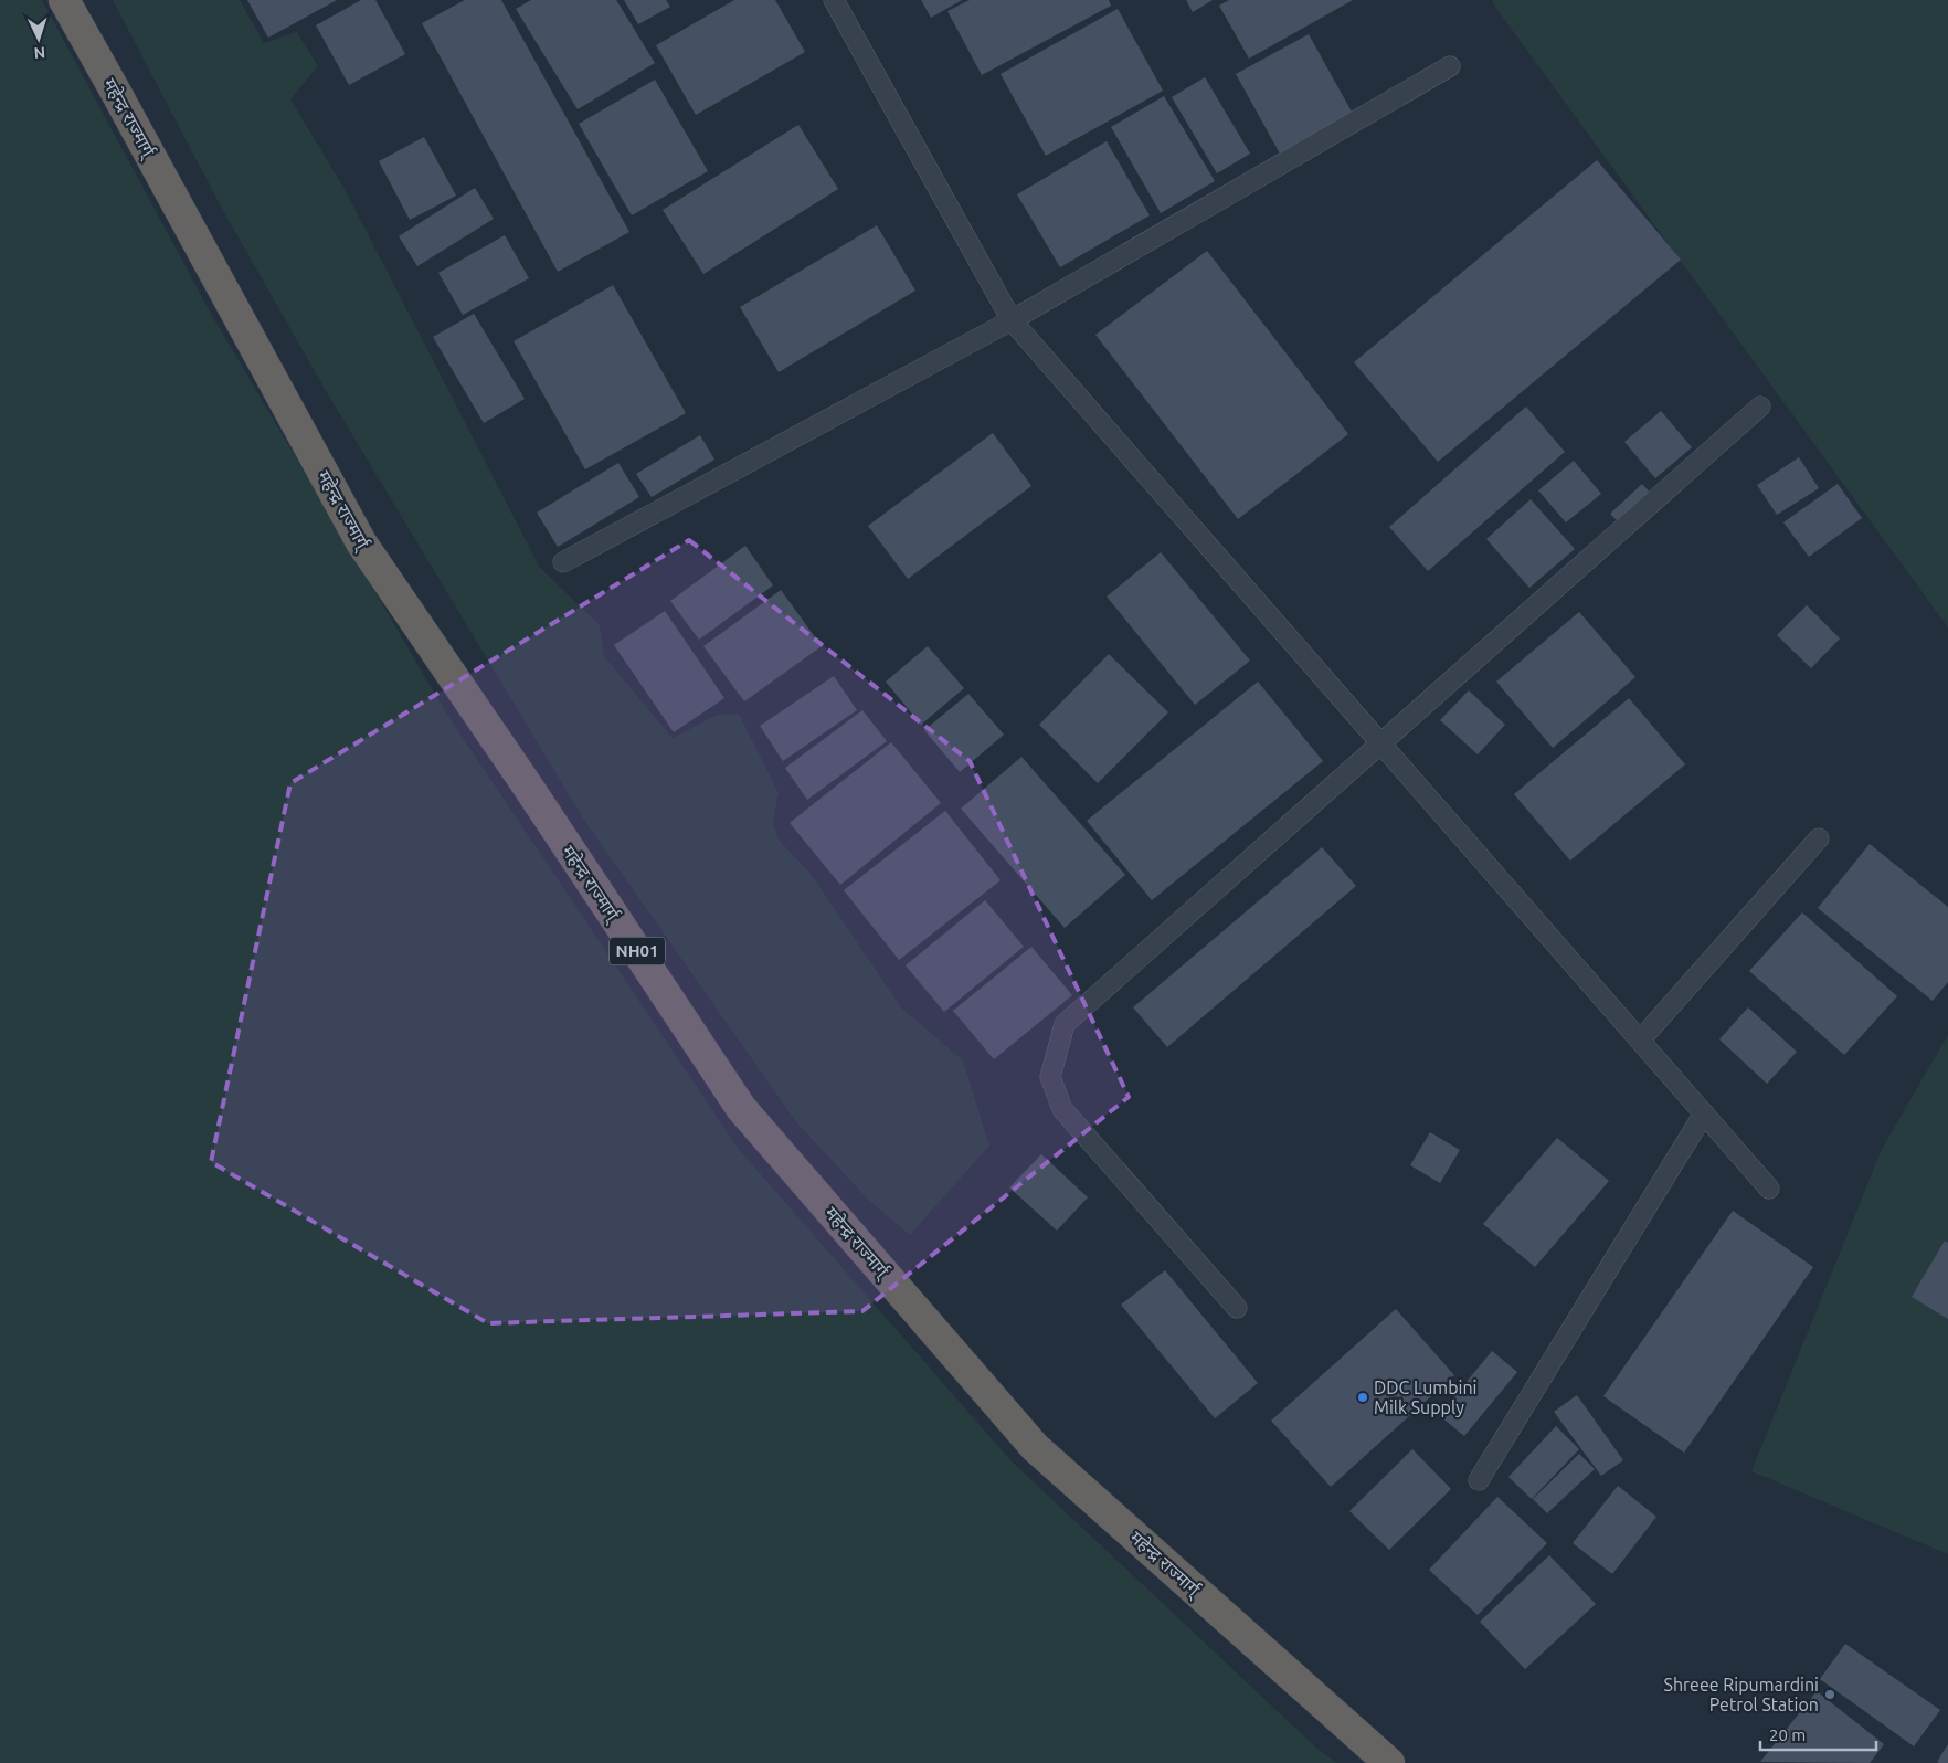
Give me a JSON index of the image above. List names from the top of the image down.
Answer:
{
  "streets": {
    "highway": ["महेन्द्र राज्मार्ग्", "NH01"]
  },
  "places": ["DDC Lumbini Milk Supply", "Shreee Ripumardini Petrol Station"],
  "scale_bar": "20 m",
  "north": "bottom"
}
